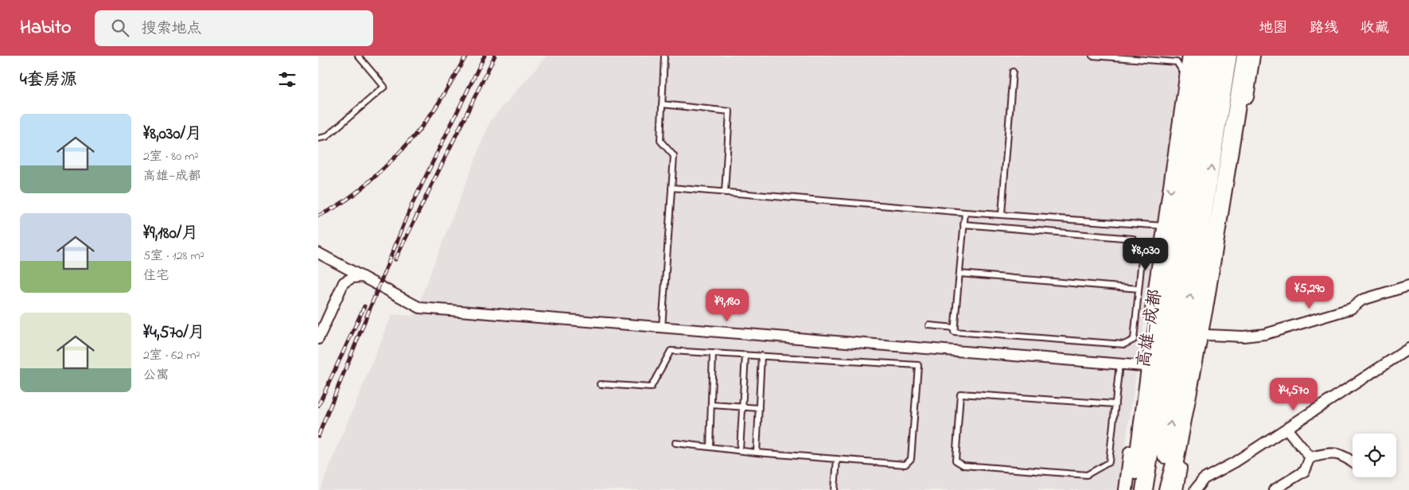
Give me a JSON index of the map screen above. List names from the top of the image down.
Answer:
{
  "streets": {
    "highway": ["高雄—成都"]
  },
  "page": {
    "header": "Habito",
    "search": "搜索地点",
    "nav": ["地图", "路线", "收藏"],
    "heading": "4套房源",
    "list": [
      {
        "name": "¥8,030/月",
        "note": "2室 · 80 m² · 高雄—成都"
      },
      {
        "name": "¥9,180/月",
        "note": "5室 · 128 m² · 住宅"
      },
      {
        "name": "¥4,570/月",
        "note": "2室 · 62 m² · 公寓"
      }
    ],
    "price": [
      "¥8,030",
      "¥5,290",
      "¥9,180",
      "¥4,570"
    ]
  }
}
